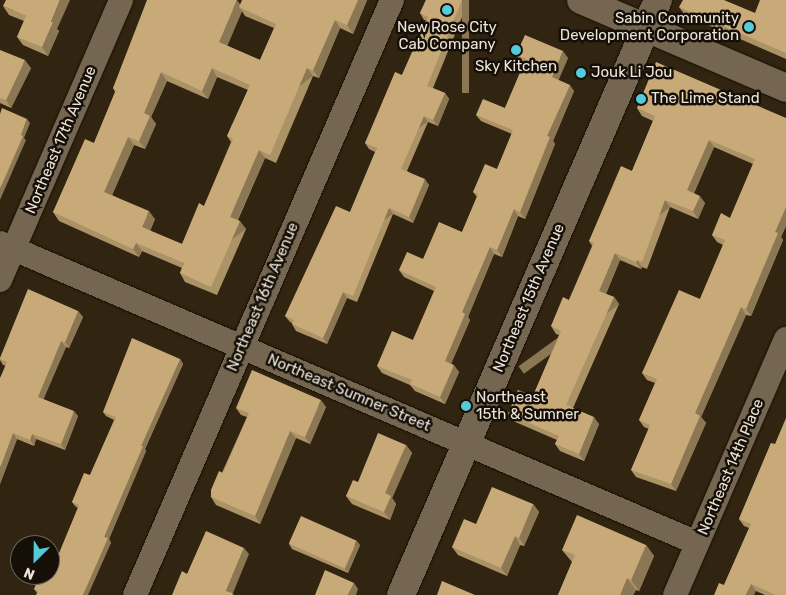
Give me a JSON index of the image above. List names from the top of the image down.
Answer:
{
  "streets": {
    "street": [
      "Northeast 17th Avenue",
      "Northeast 16th Avenue",
      "Northeast 15th Avenue",
      "Northeast Sumner Street",
      "Northeast 14th Place"
    ]
  },
  "crossings": [
    ["Northeast 17th Avenue", "Northeast Sumner Street"],
    ["Northeast 16th Avenue", "Northeast Sumner Street"],
    ["Northeast 15th Avenue", "Northeast Sumner Street"],
    ["Northeast Sumner Street", "Northeast 14th Place"]
  ],
  "places": [
    "New Rose City Cab Company",
    "Sabin Community Development Corporation",
    "Sky Kitchen",
    "Jouk Li Jou",
    "The Lime Stand",
    "Northeast 15th & Sumner"
  ],
  "north": "bottom left"
}
